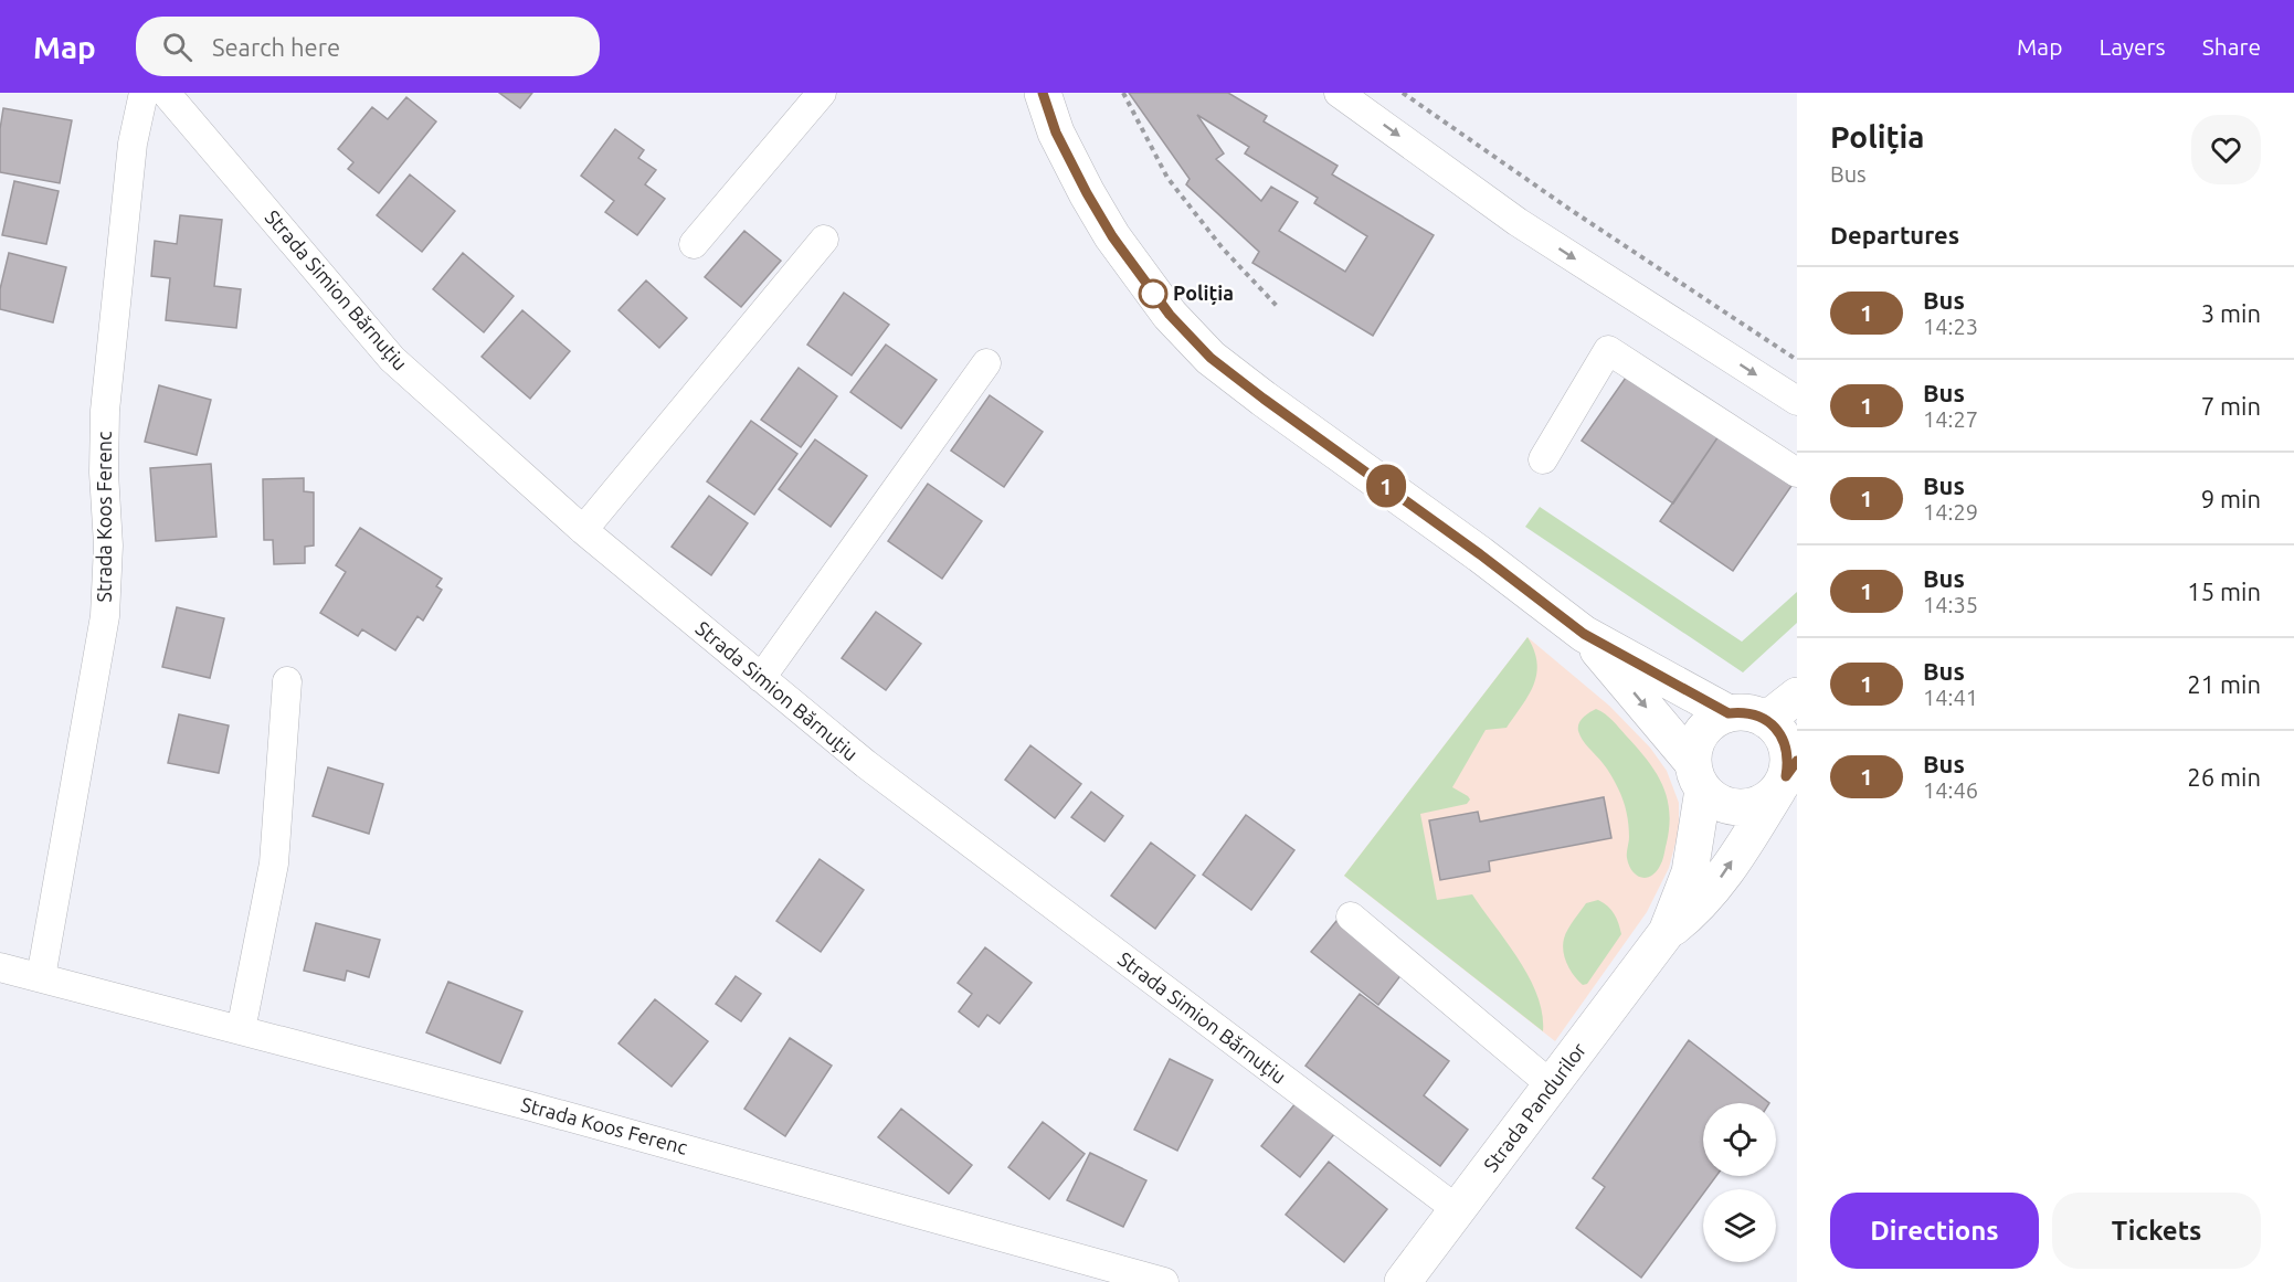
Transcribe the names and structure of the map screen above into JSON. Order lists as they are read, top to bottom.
{
  "streets": {
    "main road": ["Strada Pandurilor"],
    "street": ["Strada Simion Bărnuțiu", "Strada Koos Ferenc"]
  },
  "crossings": [
    ["Strada Simion Bărnuțiu", "Strada Pandurilor"]
  ],
  "places": ["Poliția"],
  "lines": ["bus line 1"],
  "page": {
    "header": "Map",
    "search": "Search here",
    "nav": ["Map", "Layers", "Share"],
    "on_map": "1",
    "heading": [
      ["Poliția", "Bus"],
      "Departures"
    ],
    "list": [
      {
        "mark": "1",
        "name": "Bus",
        "note": "14:23",
        "value": "3 min"
      },
      {
        "mark": "1",
        "name": "Bus",
        "note": "14:27",
        "value": "7 min"
      },
      {
        "mark": "1",
        "name": "Bus",
        "note": "14:29",
        "value": "9 min"
      },
      {
        "mark": "1",
        "name": "Bus",
        "note": "14:35",
        "value": "15 min"
      },
      {
        "mark": "1",
        "name": "Bus",
        "note": "14:41",
        "value": "21 min"
      },
      {
        "mark": "1",
        "name": "Bus",
        "note": "14:46",
        "value": "26 min"
      }
    ],
    "buttons": ["Directions", "Tickets"]
  }
}
